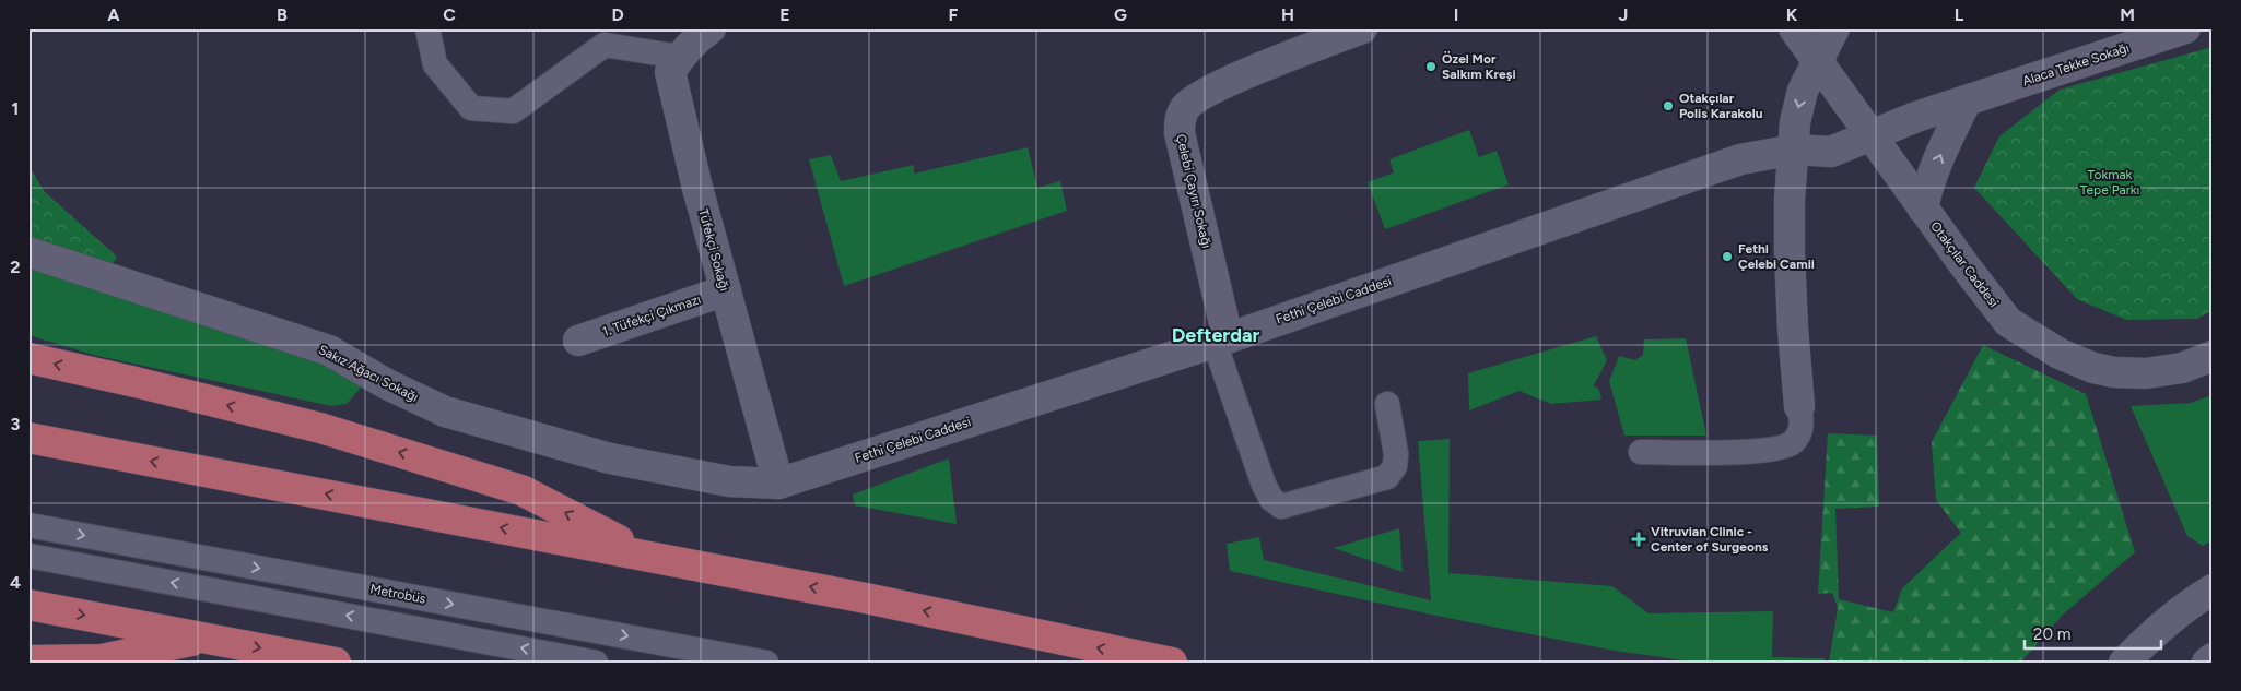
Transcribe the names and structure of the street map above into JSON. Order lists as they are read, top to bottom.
{
  "streets": {
    "street": [
      "Alaca Tekke Sokağı",
      "Çelebi Çayırı Sokağı",
      "Tüfekçi Sokağı",
      "Otakçılar Caddesi",
      "Fethi Çelebi Caddesi",
      "1. Tüfekçi Çıkmazı",
      "Sakız Ağacı Sokağı"
    ],
    "lane": ["Metrobüs"]
  },
  "crossings": [
    ["Alaca Tekke Sokağı", "Otakçılar Caddesi"],
    ["Alaca Tekke Sokağı", "Fethi Çelebi Caddesi"],
    ["Çelebi Çayırı Sokağı", "Fethi Çelebi Caddesi"],
    ["Tüfekçi Sokağı", "Fethi Çelebi Caddesi"],
    ["Tüfekçi Sokağı", "1. Tüfekçi Çıkmazı"],
    ["Tüfekçi Sokağı", "Sakız Ağacı Sokağı"],
    ["Otakçılar Caddesi", "Fethi Çelebi Caddesi"],
    ["Fethi Çelebi Caddesi", "Sakız Ağacı Sokağı"]
  ],
  "districts": ["Defterdar"],
  "parks": ["Tokmak Tepe Parkı"],
  "places": {
    "other": ["Özel Mor Salkım Kreşi", "Otakçılar Polis Karakolu", "Fethi Çelebi Camii"],
    "health": ["Vitruvian Clinic - Center of Surgeons"]
  },
  "scale_bar": "20 m",
  "grid": {
    "columns": [
      "A",
      "B",
      "C",
      "D",
      "E",
      "F",
      "G",
      "H",
      "I",
      "J",
      "K",
      "L",
      "M"
    ],
    "rows": [
      "1",
      "2",
      "3",
      "4"
    ]
  }
}
